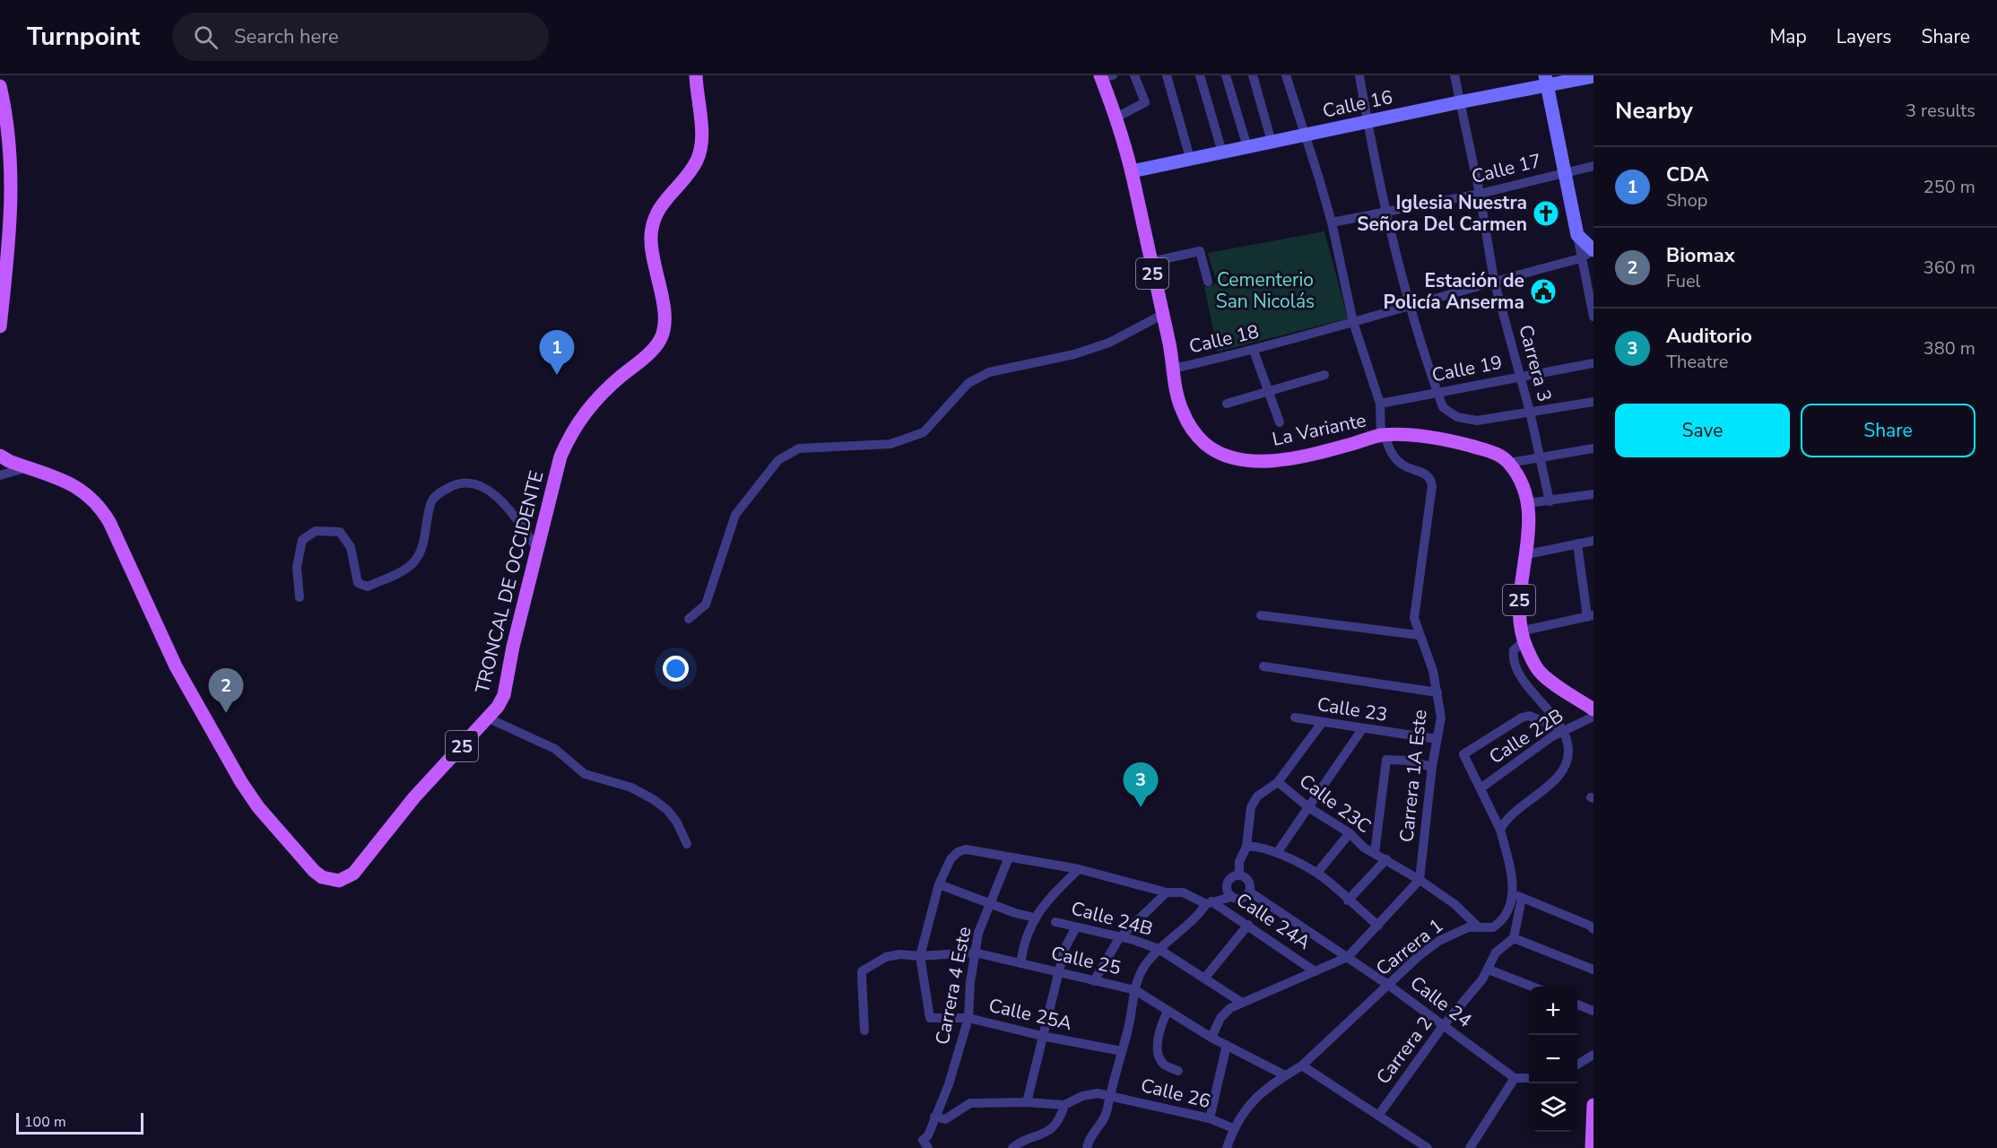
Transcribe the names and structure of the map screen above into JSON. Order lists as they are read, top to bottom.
{
  "streets": {
    "main road": ["25", "La Variante", "TRONCAL DE OCCIDENTE"],
    "street": [
      "Calle 16",
      "Calle 17",
      "Calle 18",
      "Carrera 3",
      "Calle 19",
      "Calle 23",
      "Calle 22B",
      "Carrera 1A Este",
      "Calle 23C",
      "Calle 24B",
      "Calle 24A",
      "Carrera 1",
      "Calle 25",
      "Carrera 4 Este",
      "Calle 24",
      "Calle 25A",
      "Carrera 2",
      "Calle 26"
    ]
  },
  "crossings": [
    ["Calle 16", "Carrera 3"],
    ["Calle 16", "La Variante"],
    ["Calle 17", "Carrera 3"],
    ["25", "La Variante"],
    ["Calle 18", "Carrera 3"],
    ["Calle 18", "La Variante"],
    ["Carrera 3", "Calle 19"],
    ["La Variante", "Carrera 1A Este"],
    ["Calle 23", "Carrera 1A Este"],
    ["Carrera 1A Este", "Calle 23C"],
    ["Calle 23C", "Carrera 1"],
    ["Calle 24A", "Carrera 4 Este"],
    ["Carrera 1", "Calle 25"],
    ["Carrera 1", "Calle 24"],
    ["Carrera 1", "Calle 26"],
    ["Calle 25", "Carrera 4 Este"],
    ["Calle 25", "Calle 25A"],
    ["Carrera 4 Este", "Calle 25A"],
    ["Calle 24", "Carrera 2"]
  ],
  "parks": ["Cementerio San Nicolás"],
  "places": {
    "church": ["Iglesia Nuestra Señora Del Carmen"],
    "public building": ["Estación de Policía Anserma"]
  },
  "scale_bar": "100 m",
  "page": {
    "header": "Turnpoint",
    "search": "Search here",
    "nav": ["Map", "Layers", "Share"],
    "heading": ["Nearby", "3 results"],
    "list": [
      {
        "mark": "1",
        "name": "CDA",
        "note": "Shop",
        "value": "250 m"
      },
      {
        "mark": "2",
        "name": "Biomax",
        "note": "Fuel",
        "value": "360 m"
      },
      {
        "mark": "3",
        "name": "Auditorio",
        "note": "Theatre",
        "value": "380 m"
      }
    ],
    "pins": ["1", "2", "3"],
    "buttons": ["Save", "Share"],
    "map_buttons": ["+", "−"],
    "scale": "100 m"
  }
}
